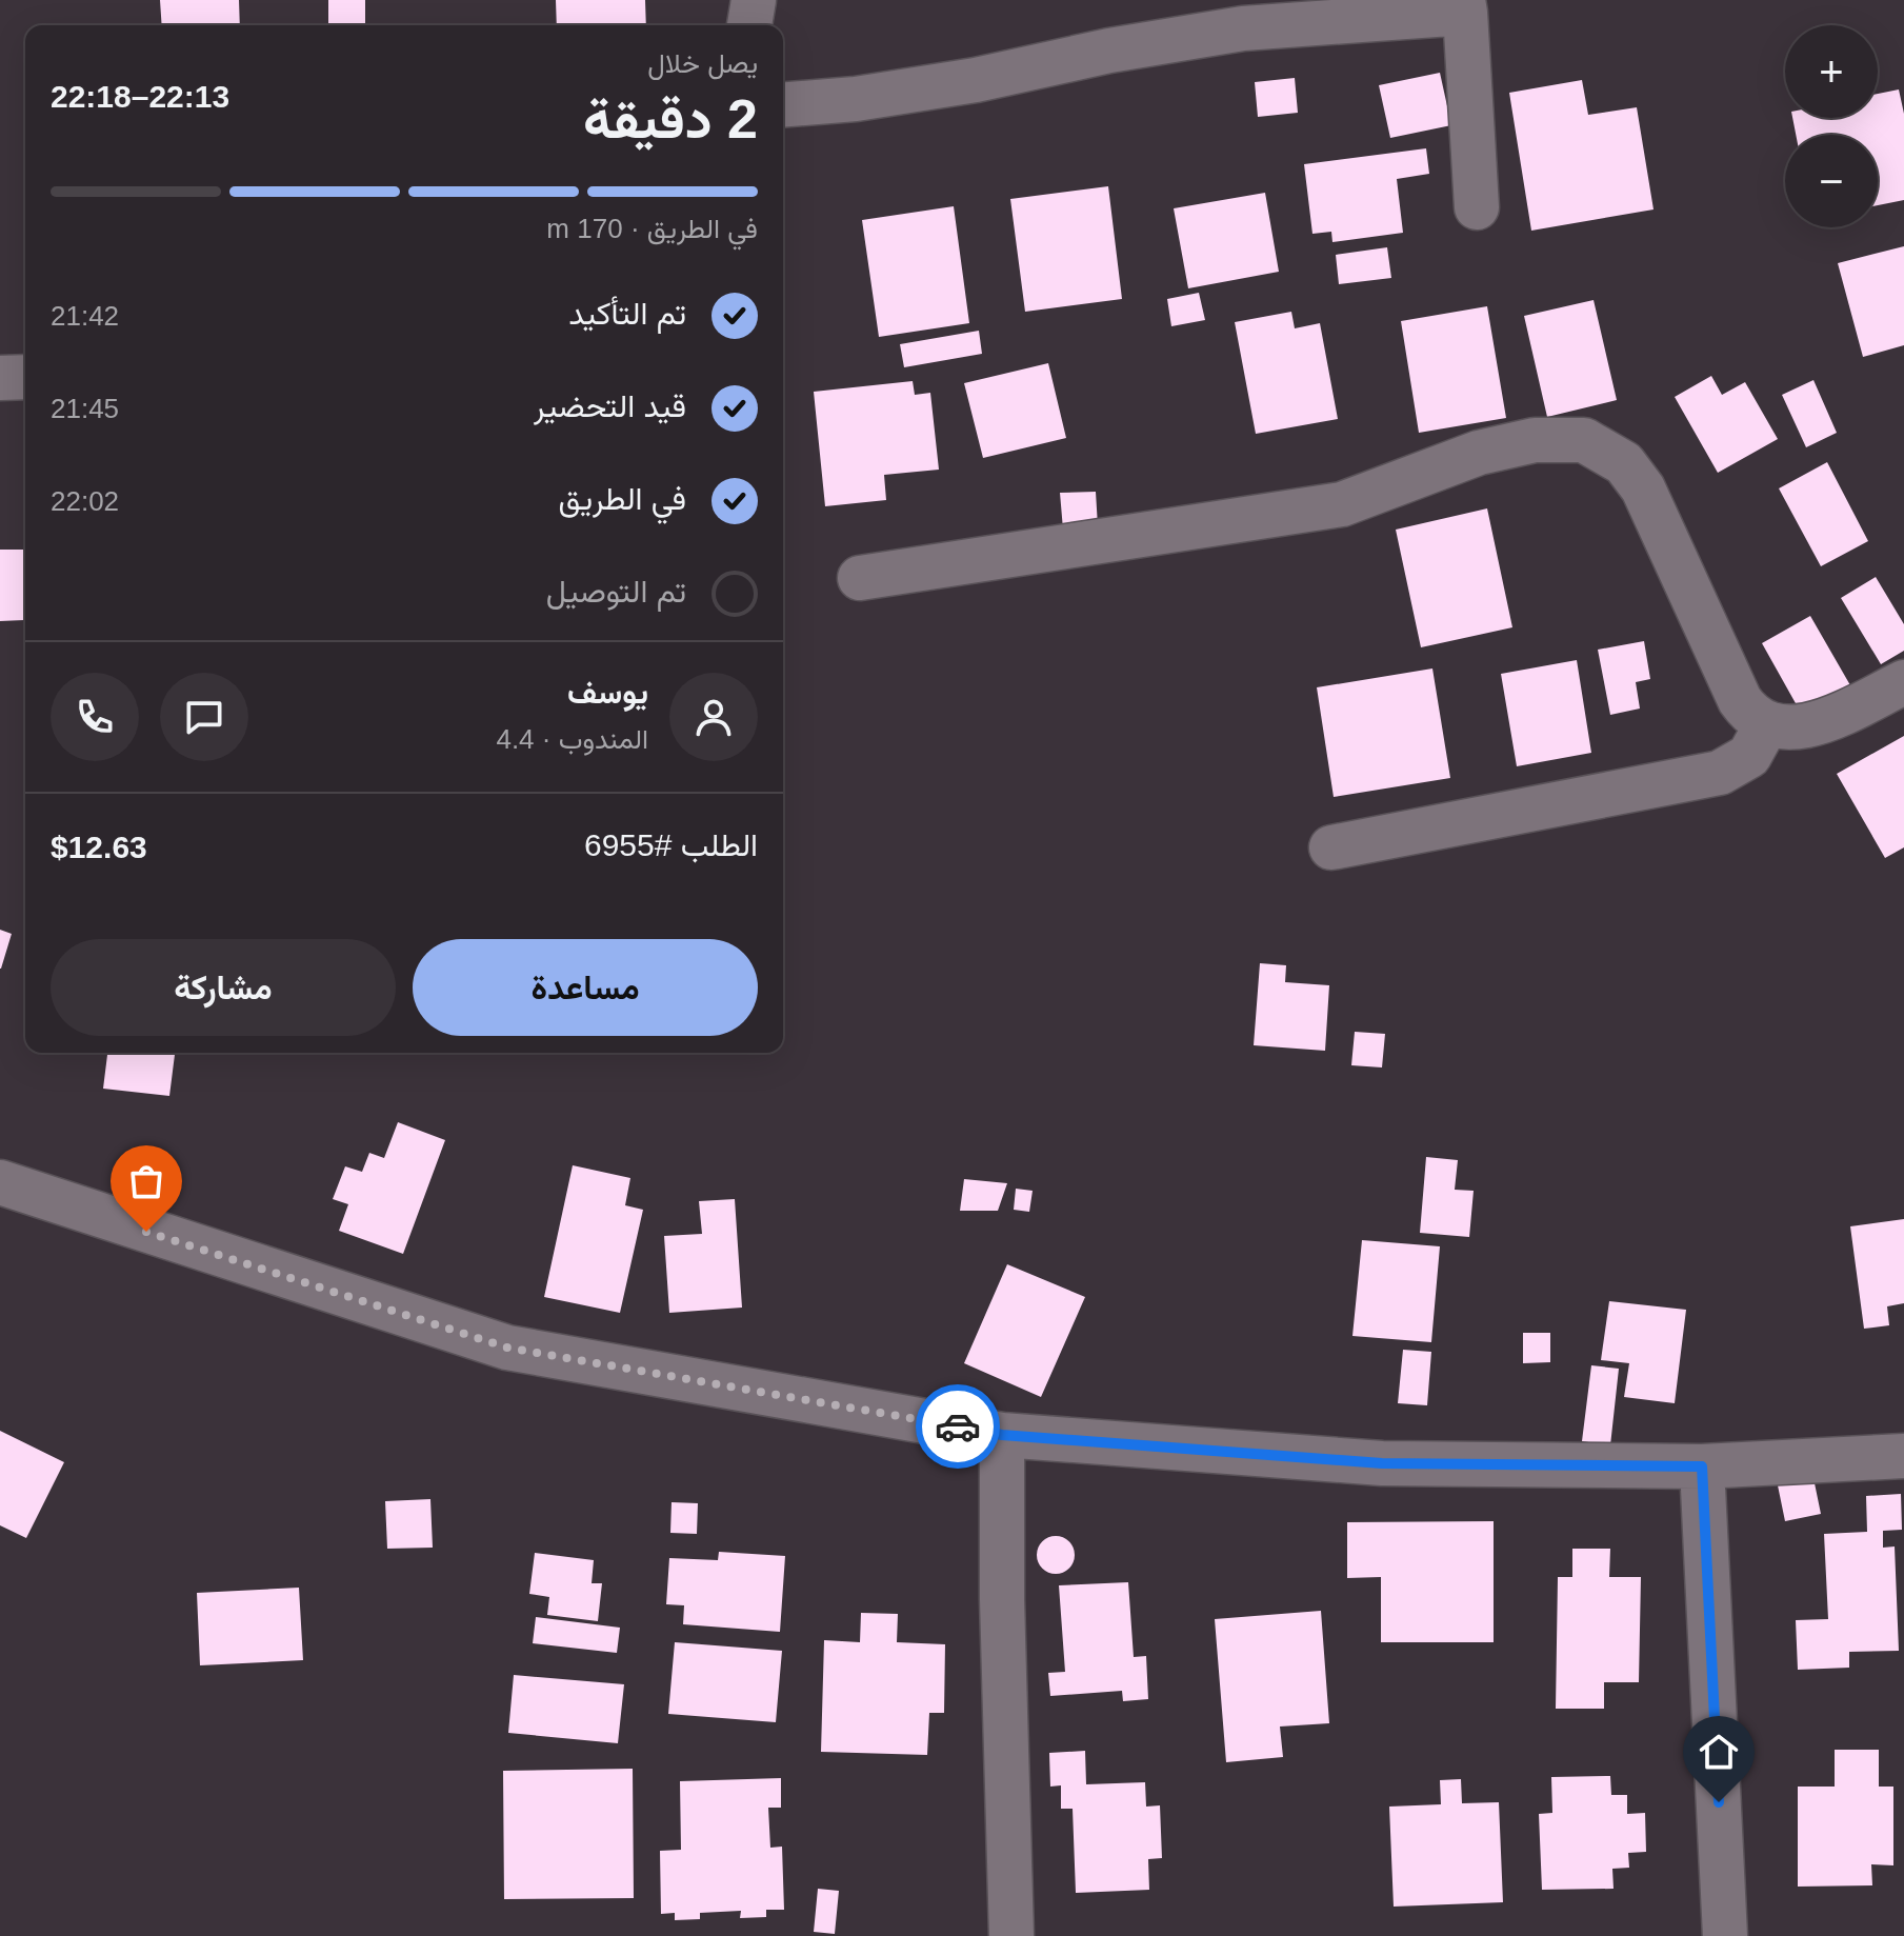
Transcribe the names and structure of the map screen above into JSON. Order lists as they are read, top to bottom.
{
  "page": {
    "map_buttons": ["+", "−"],
    "heading": ["2 دقيقة", "يصل خلال", "22:13–22:18"],
    "panel": [
      "يوسف",
      "المندوب · 4.4",
      "الطلب #6955",
      "$12.63"
    ],
    "bar": "في الطريق · 170 m",
    "list": [
      ["تم التأكيد", "21:42"],
      ["قيد التحضير", "21:45"],
      ["في الطريق", "22:02"],
      "تم التوصيل"
    ],
    "buttons": ["مساعدة", "مشاركة"]
  }
}
